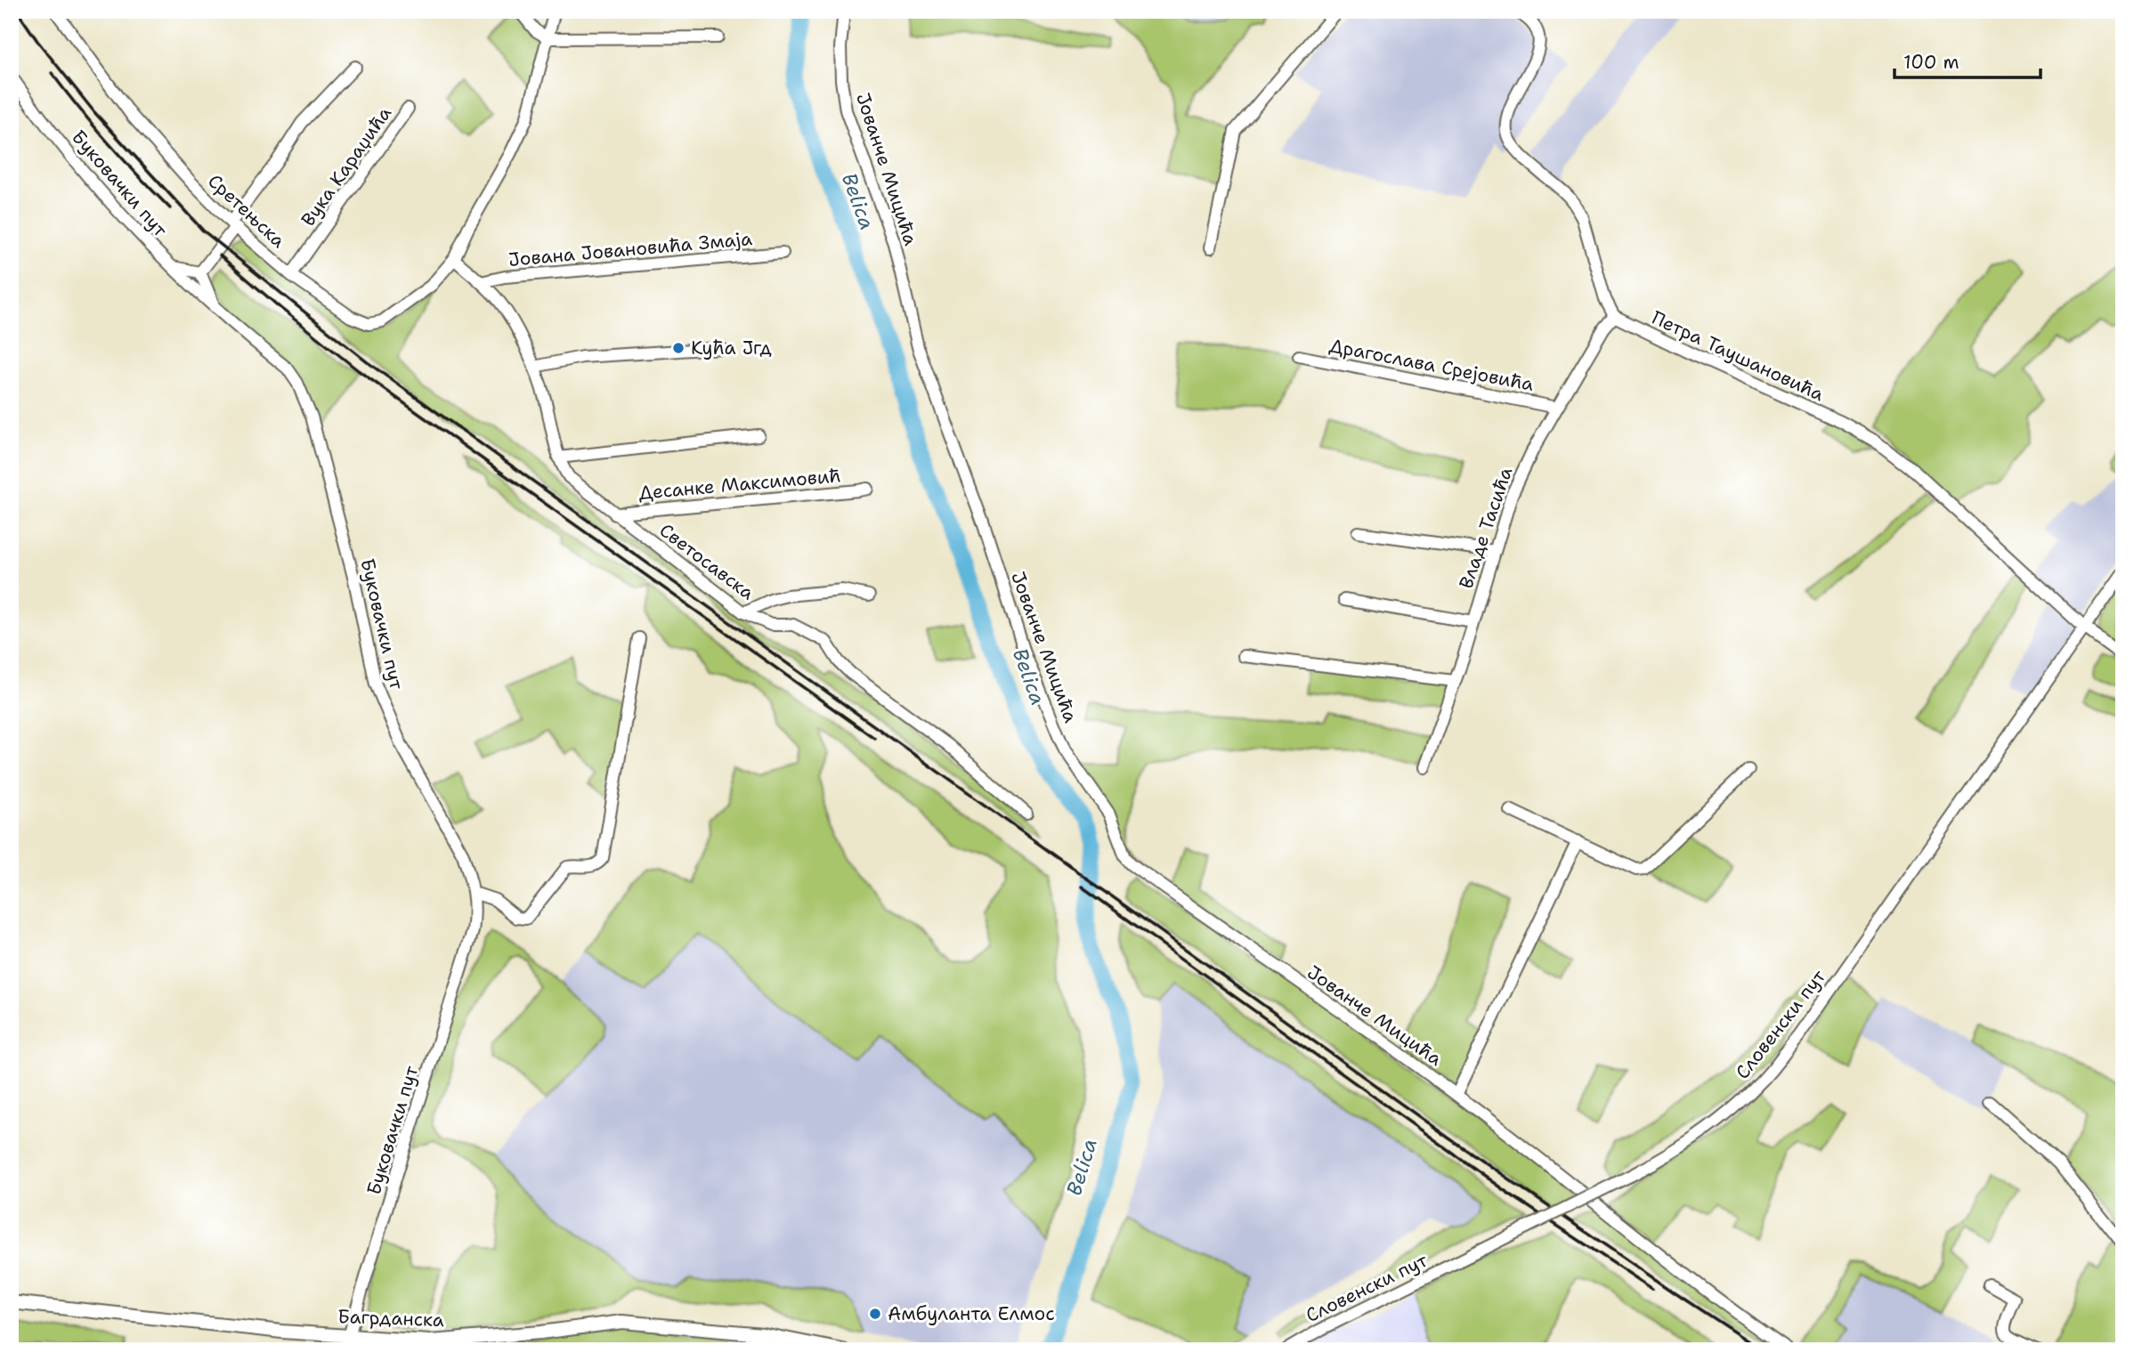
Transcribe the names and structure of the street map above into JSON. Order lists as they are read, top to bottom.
{
  "streets": {
    "main road": ["Багрданска"],
    "street": [
      "Вука Караџића",
      "Јованче Мицића",
      "Буковачки пут",
      "Сретењска",
      "Јована Јовановића Змаја",
      "Петра Таушановића",
      "Драгослава Срејовића",
      "Десанке Максимовић",
      "Владе Тасића",
      "Светосавска",
      "Словенски пут"
    ]
  },
  "crossings": [
    ["Вука Караџића", "Сретењска"],
    ["Буковачки пут", "Багрданска"],
    ["Сретењска", "Светосавска"],
    ["Јована Јовановића Змаја", "Светосавска"],
    ["Петра Таушановића", "Владе Тасића"],
    ["Петра Таушановића", "Словенски пут"],
    ["Драгослава Срејовића", "Владе Тасића"],
    ["Десанке Максимовић", "Светосавска"]
  ],
  "water": ["Belica"],
  "places": ["Кућа Јгд", "Амбуланта Елмос"],
  "scale_bar": "100 m"
}
